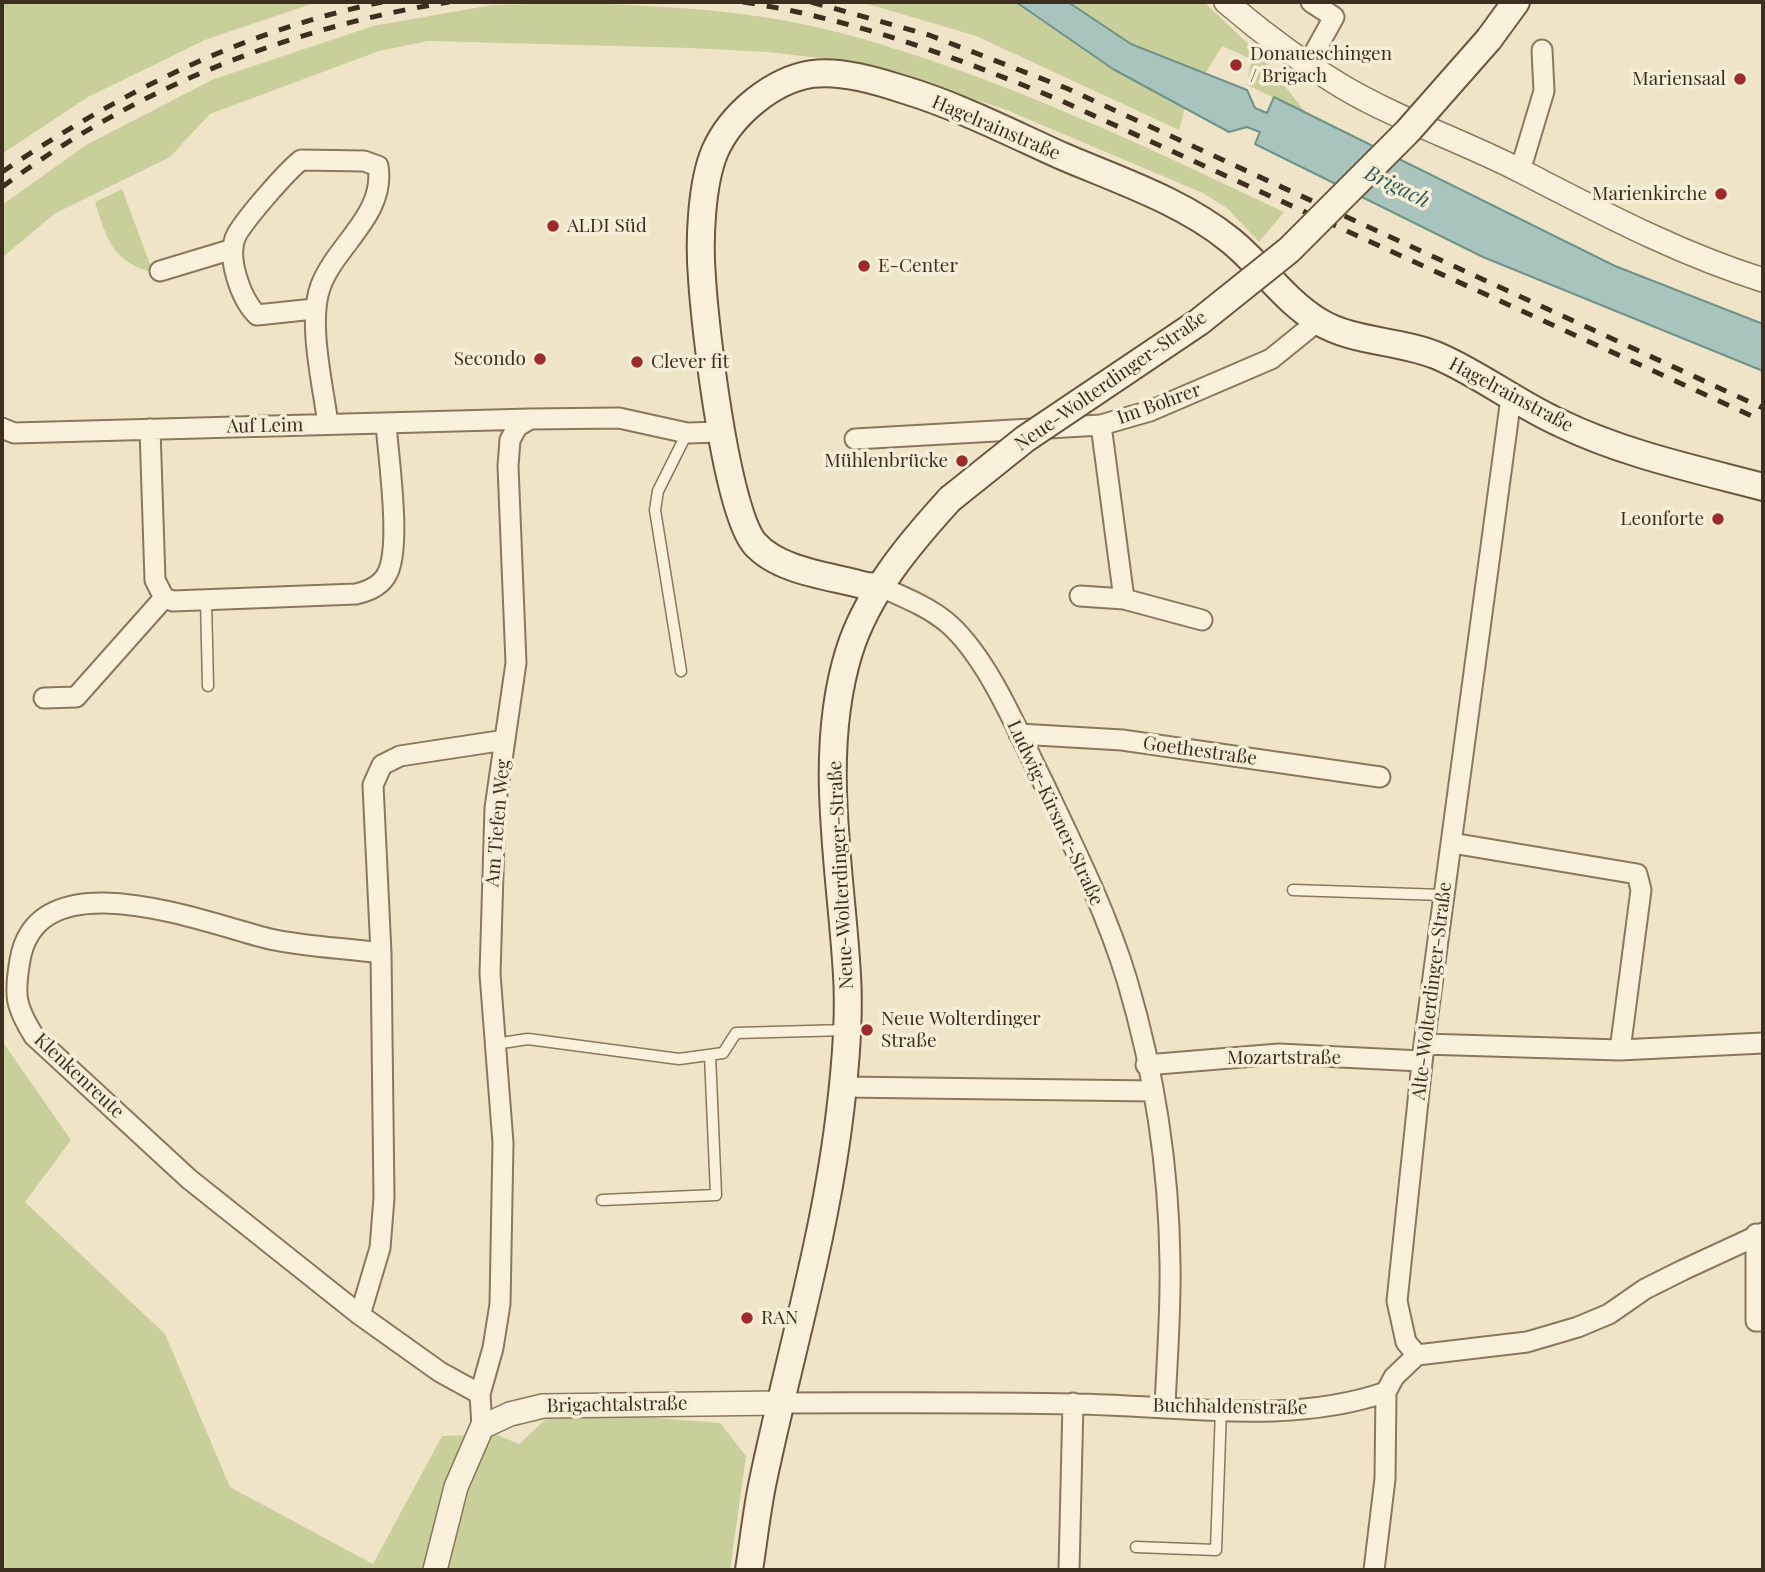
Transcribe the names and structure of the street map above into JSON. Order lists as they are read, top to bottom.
{
  "streets": {
    "main road": ["Hagelrainstraße", "Neue-Wolterdinger-Straße"],
    "street": [
      "Im Bohrer",
      "Auf Leim",
      "Goethestraße",
      "Ludwig-Kirsner-Straße",
      "Am Tiefen Weg",
      "Alte-Wolterdinger-Straße",
      "Mozartstraße",
      "Klenkenreute",
      "Brigachtalstraße",
      "Buchhaldenstraße"
    ]
  },
  "crossings": [
    ["Hagelrainstraße", "Neue-Wolterdinger-Straße"],
    ["Hagelrainstraße", "Im Bohrer"],
    ["Hagelrainstraße", "Ludwig-Kirsner-Straße"],
    ["Hagelrainstraße", "Alte-Wolterdinger-Straße"],
    ["Neue-Wolterdinger-Straße", "Ludwig-Kirsner-Straße"],
    ["Neue-Wolterdinger-Straße", "Brigachtalstraße"],
    ["Neue-Wolterdinger-Straße", "Buchhaldenstraße"],
    ["Auf Leim", "Am Tiefen Weg"],
    ["Goethestraße", "Ludwig-Kirsner-Straße"],
    ["Ludwig-Kirsner-Straße", "Mozartstraße"],
    ["Ludwig-Kirsner-Straße", "Buchhaldenstraße"],
    ["Am Tiefen Weg", "Klenkenreute"],
    ["Am Tiefen Weg", "Brigachtalstraße"],
    ["Alte-Wolterdinger-Straße", "Mozartstraße"],
    ["Brigachtalstraße", "Buchhaldenstraße"]
  ],
  "water": ["Brigach"],
  "places": [
    "Donaueschingen / Brigach",
    "Mariensaal",
    "Marienkirche",
    "ALDI Süd",
    "E-Center",
    "Secondo",
    "Clever fit",
    "Mühlenbrücke",
    "Leonforte",
    "Neue Wolterdinger Straße",
    "RAN"
  ]
}
